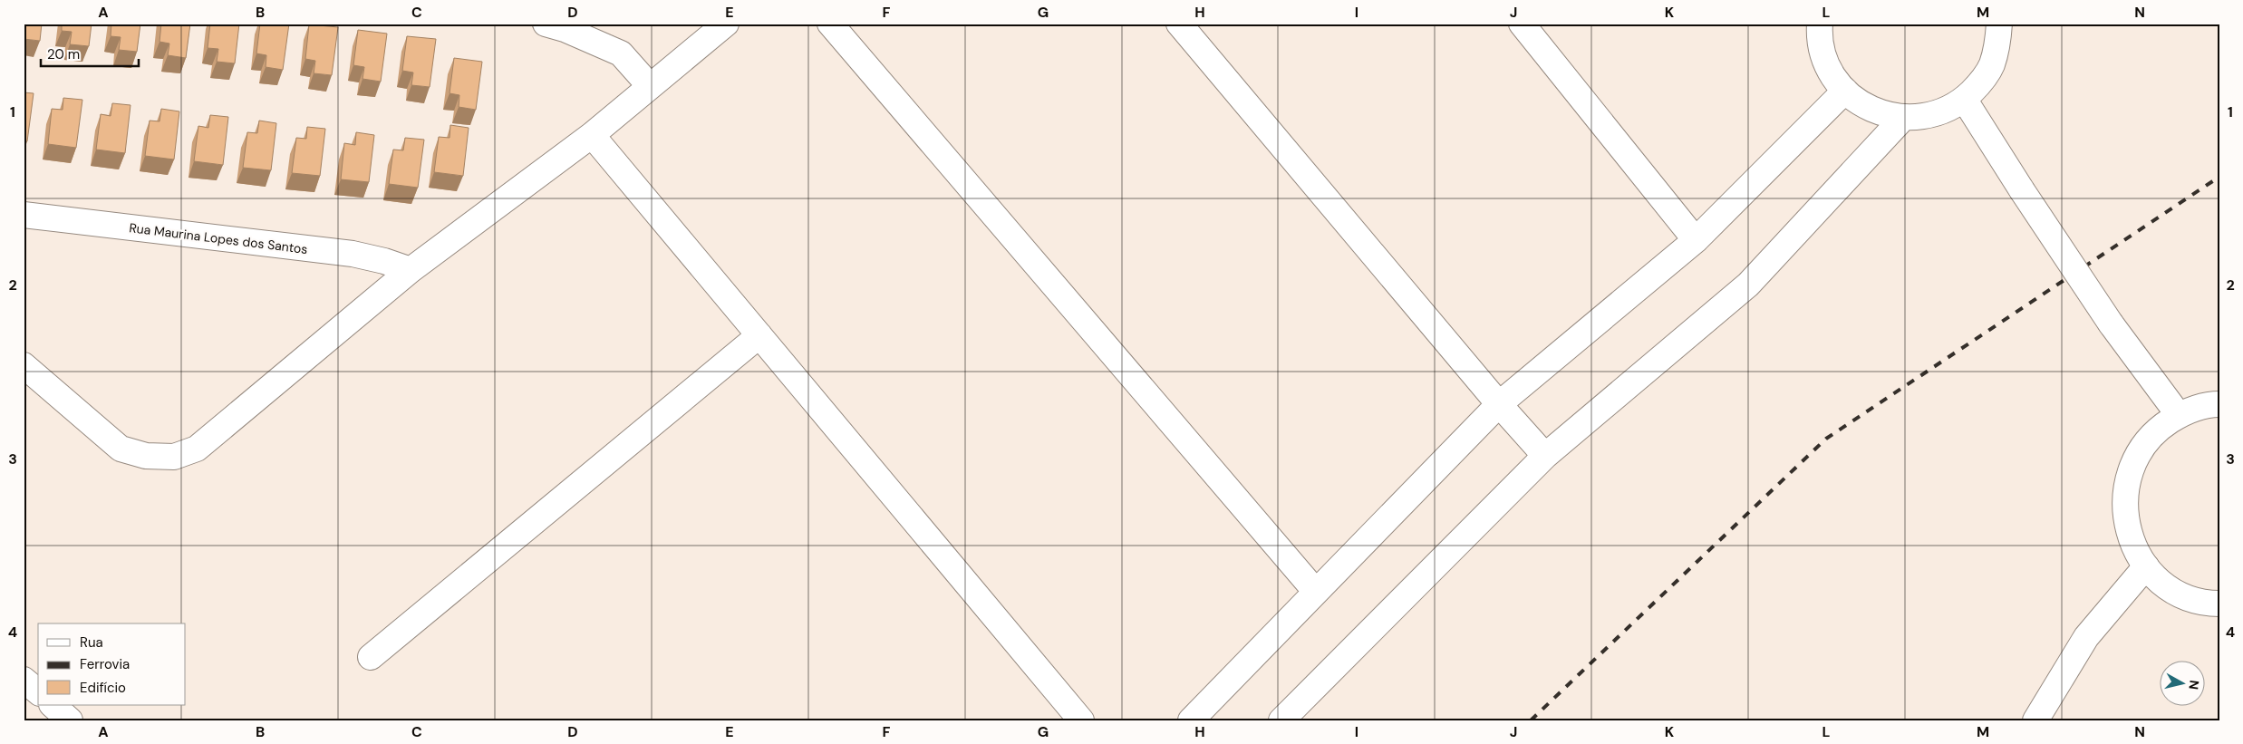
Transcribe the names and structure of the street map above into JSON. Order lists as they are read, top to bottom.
{
  "streets": {
    "street": ["Rua Maurina Lopes dos Santos"]
  },
  "legend": ["Rua", "Ferrovia", "Edifício"],
  "scale_bar": "20 m",
  "north": "right",
  "grid": {
    "columns": [
      "A",
      "B",
      "C",
      "D",
      "E",
      "F",
      "G",
      "H",
      "I",
      "J",
      "K",
      "L",
      "M",
      "N"
    ],
    "rows": [
      "1",
      "2",
      "3",
      "4"
    ]
  }
}
